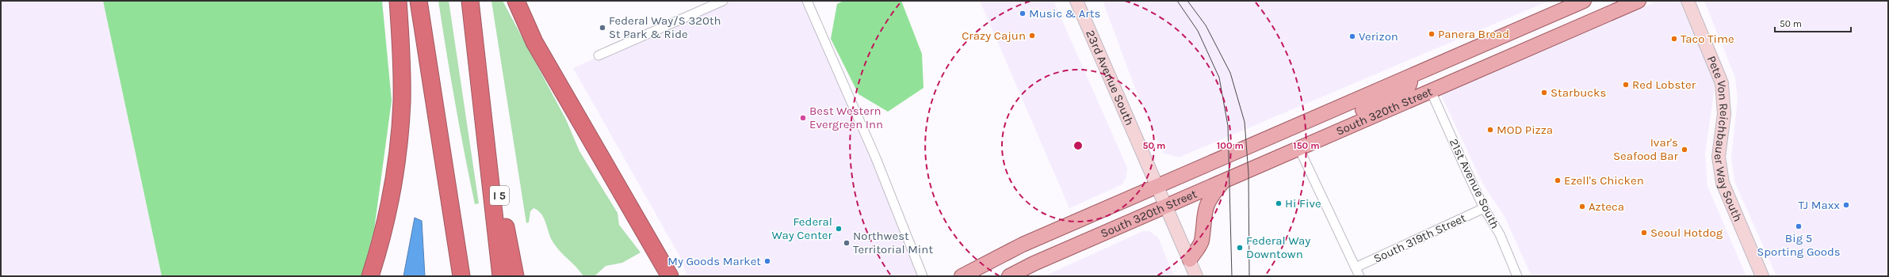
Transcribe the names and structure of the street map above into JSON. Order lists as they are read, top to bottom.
{
  "streets": {
    "highway": ["I 5"],
    "main road": ["South 320th Street"],
    "street": [
      "23rd Avenue South",
      "Pete Von Reichbauer Way South",
      "21st Avenue South",
      "South 319th Street"
    ]
  },
  "crossings": [
    ["23rd Avenue South", "South 320th Street"],
    ["South 320th Street", "21st Avenue South"],
    ["21st Avenue South", "South 319th Street"]
  ],
  "places": [
    "Music & Arts",
    "Federal Way/S 320th St Park & Ride",
    "Panera Bread",
    "Crazy Cajun",
    "Verizon",
    "Taco Time",
    "Red Lobster",
    "Starbucks",
    "Best Western Evergreen Inn",
    "MOD Pizza",
    "Ivar's Seafood Bar",
    "Ezell's Chicken",
    "Hi Five",
    "TJ Maxx",
    "Azteca",
    "Big 5 Sporting Goods",
    "Federal Way Center",
    "Seoul Hotdog",
    "Northwest Territorial Mint",
    "Federal Way Downtown",
    "My Goods Market"
  ],
  "scale_bar": "50 m",
  "rings": ["50 m", "100 m", "150 m"]
}
